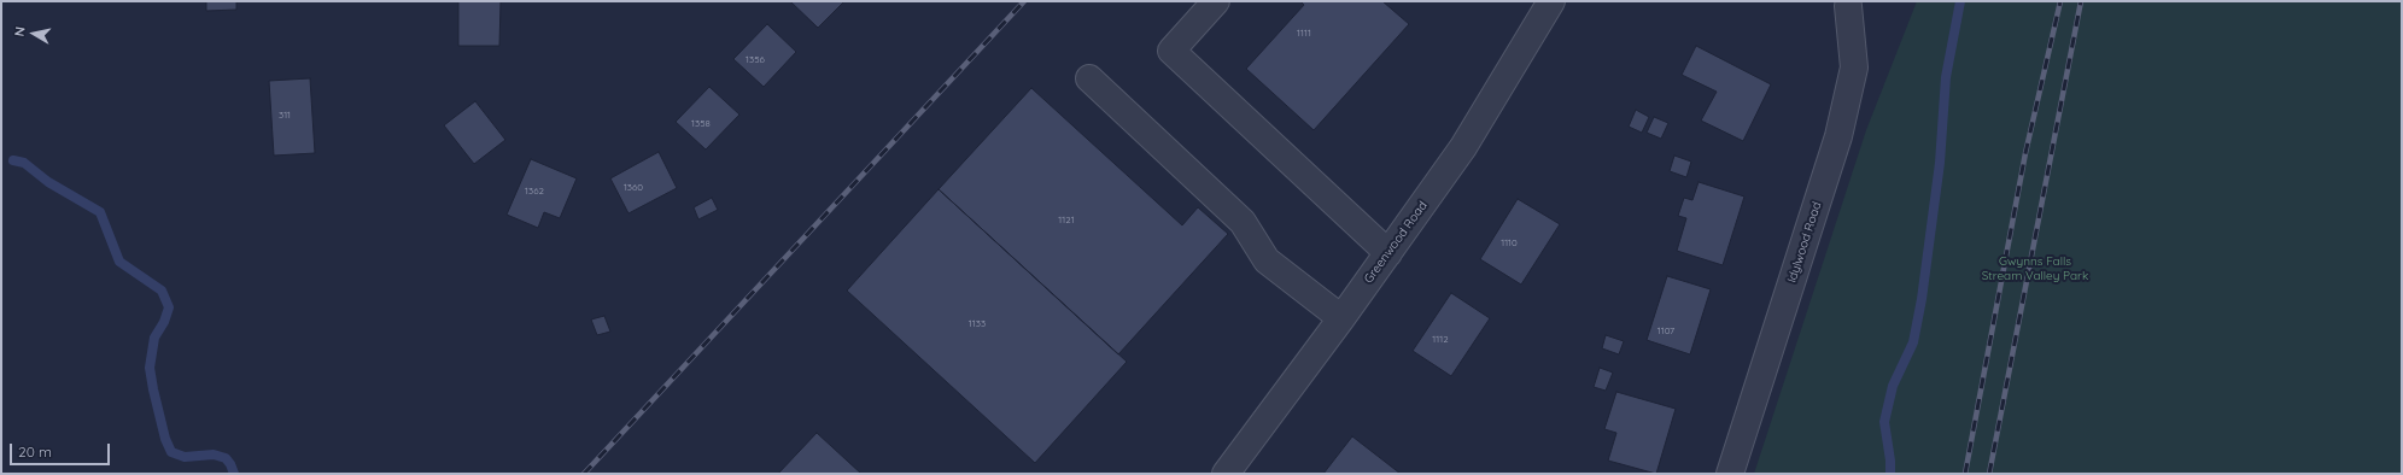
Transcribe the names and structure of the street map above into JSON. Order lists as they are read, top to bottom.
{
  "streets": {
    "street": ["Greenwood Road", "Idylwood Road"]
  },
  "parks": ["Gwynns Falls Stream Valley Park"],
  "house_numbers": [
    "1111",
    "1356",
    "311",
    "1358",
    "1360",
    "1362",
    "1121",
    "1110",
    "1133",
    "1107",
    "1112"
  ],
  "scale_bar": "20 m",
  "north": "left"
}
